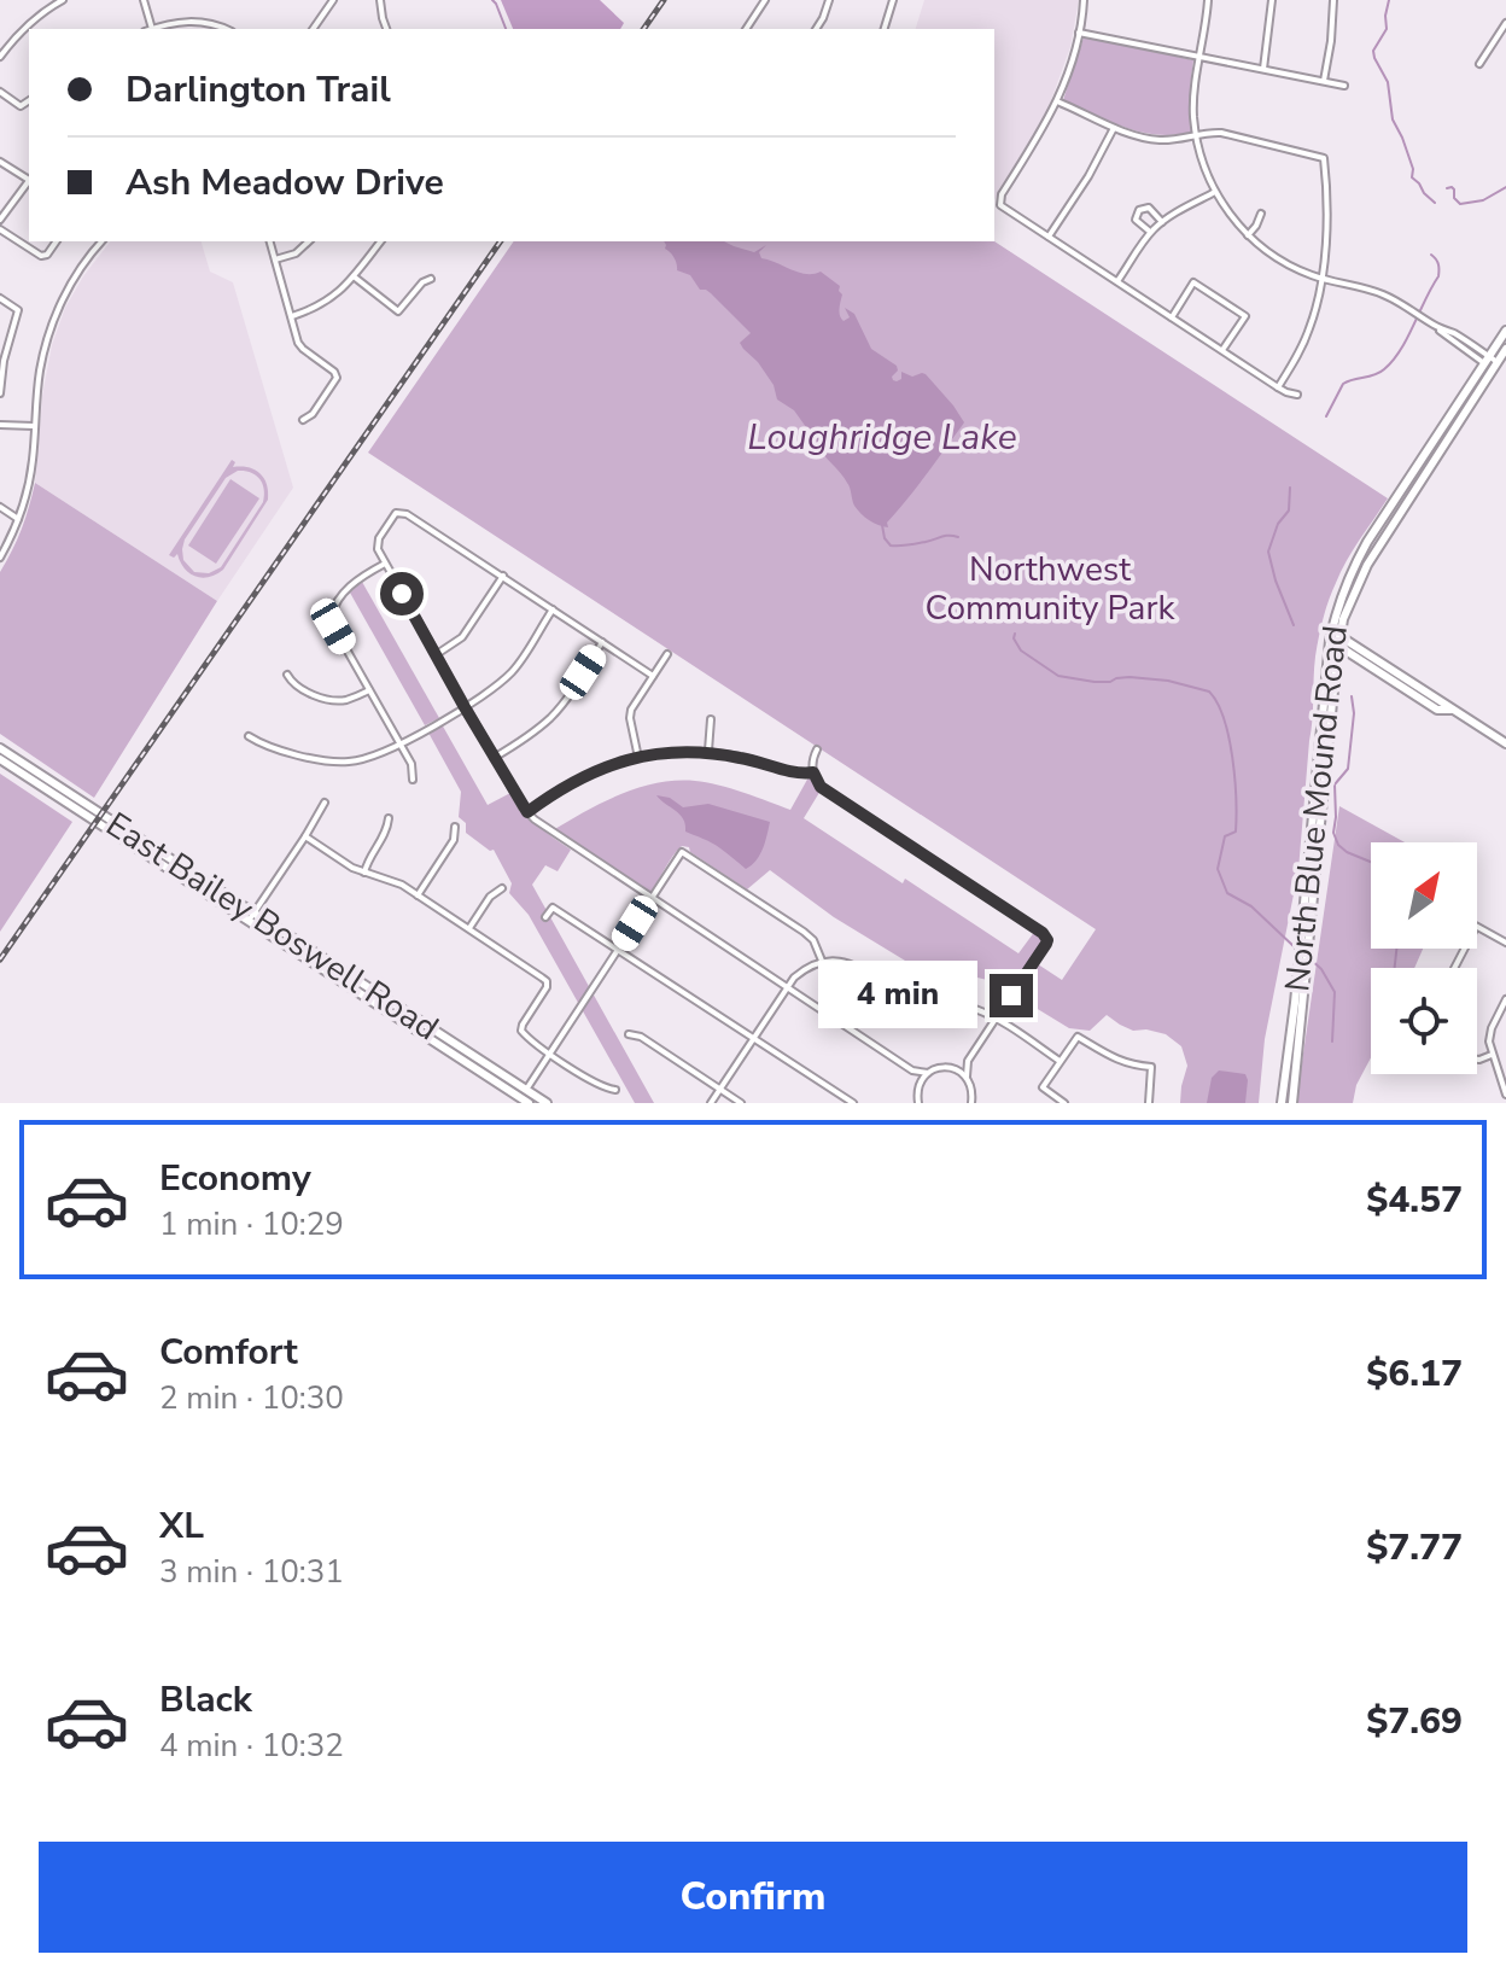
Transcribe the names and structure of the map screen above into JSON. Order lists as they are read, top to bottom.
{
  "streets": {
    "main road": ["North Blue Mound Road", "East Bailey Boswell Road"]
  },
  "water": ["Loughridge Lake"],
  "parks": ["Northwest Community Park"],
  "north": "top right",
  "page": {
    "banner": ["Darlington Trail", "Ash Meadow Drive"],
    "bubble": "4 min",
    "list": [
      {
        "name": "Economy",
        "note": "1 min · 10:29",
        "value": "$4.57"
      },
      {
        "name": "Comfort",
        "note": "2 min · 10:30",
        "value": "$6.17"
      },
      {
        "name": "XL",
        "note": "3 min · 10:31",
        "value": "$7.77"
      },
      {
        "name": "Black",
        "note": "4 min · 10:32",
        "value": "$7.69"
      }
    ],
    "buttons": "Confirm"
  }
}
